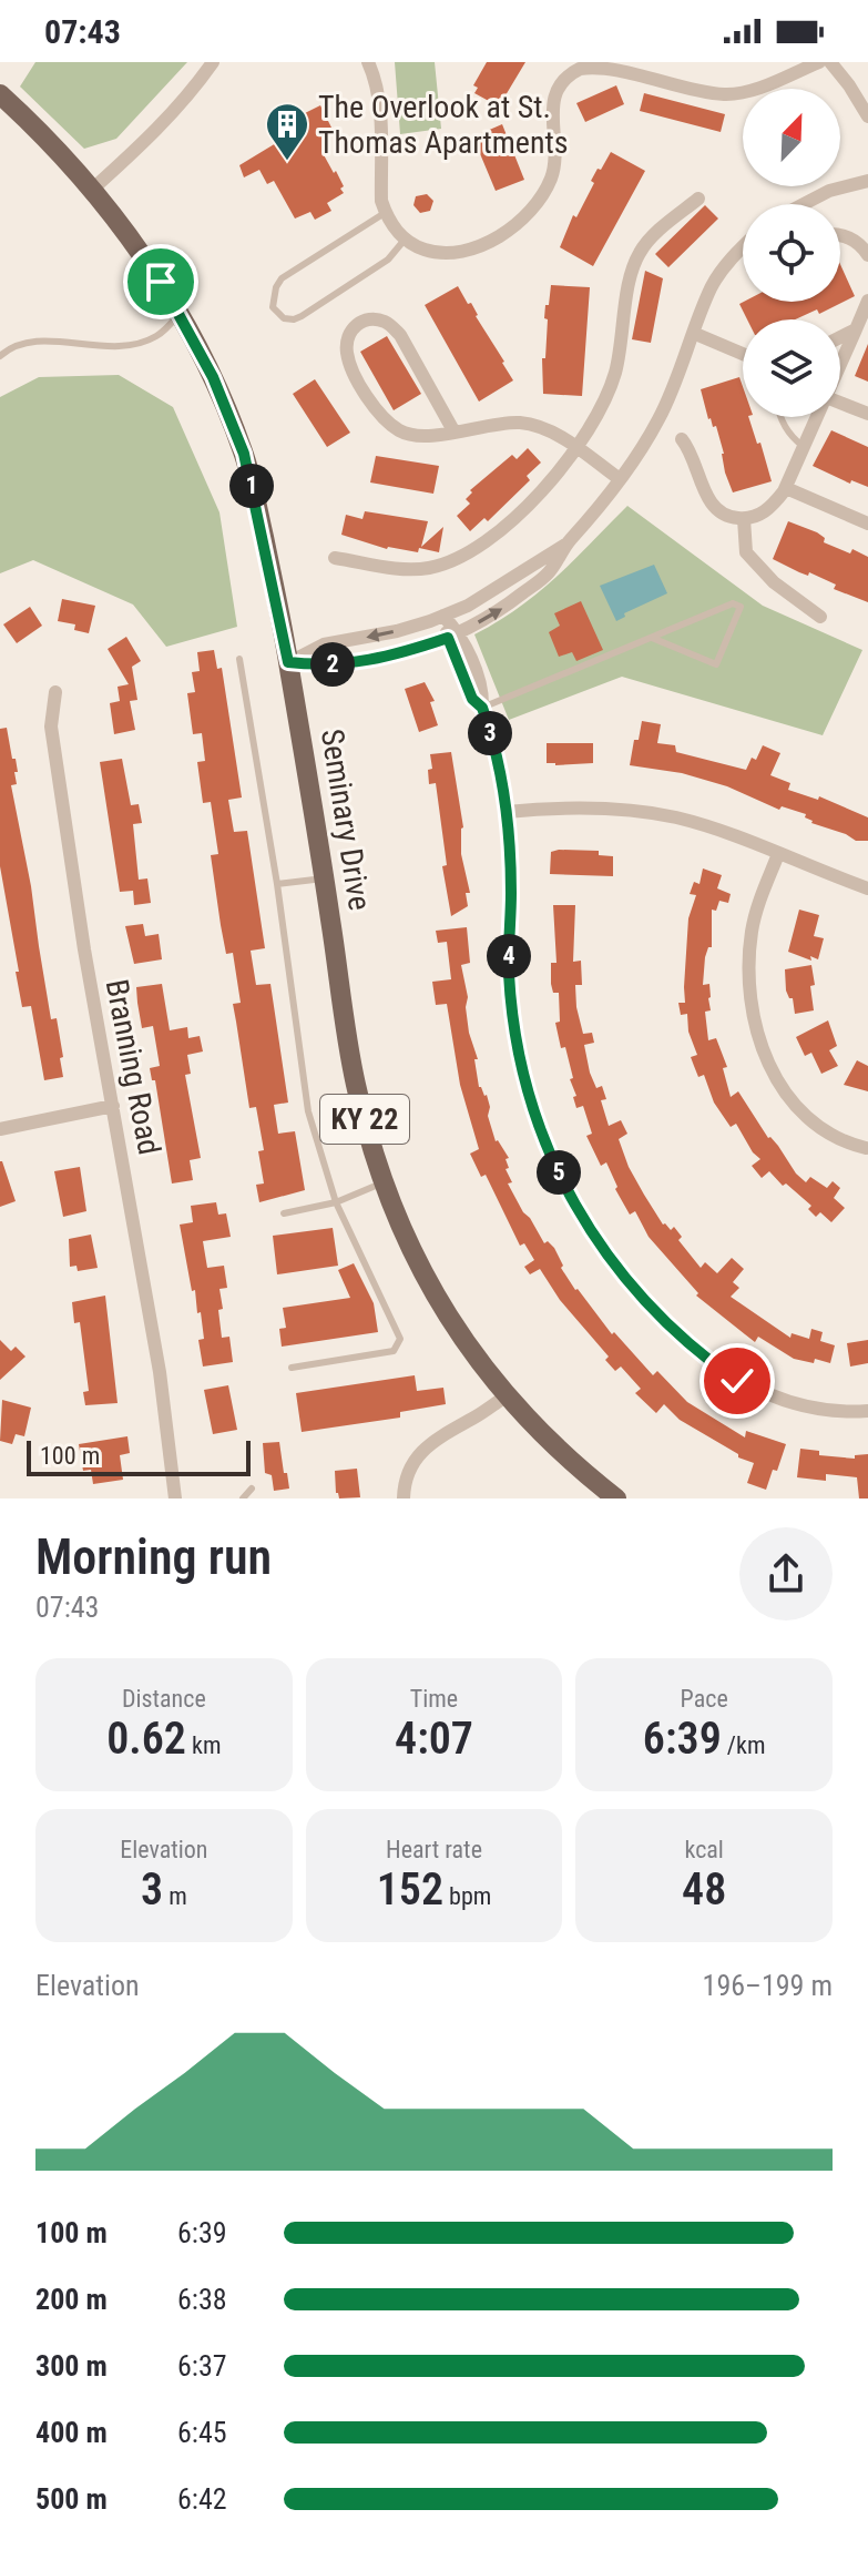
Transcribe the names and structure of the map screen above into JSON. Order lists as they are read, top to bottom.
{
  "streets": {
    "main road": ["Seminary Drive", "KY 22"],
    "street": ["Branning Road"]
  },
  "places": {
    "building": ["The Overlook at St. Thomas Apartments"]
  },
  "scale_bar": "100 m",
  "north": "top right",
  "page": {
    "status": "07:43",
    "pins": [
      "1",
      "2",
      "3",
      "4",
      "5"
    ],
    "scale": "100 m",
    "heading": ["Morning run", "07:43"],
    "stats": [
      ["Distance", "0.62 km"],
      ["Time", "4:07"],
      ["Pace", "6:39 /km"],
      ["Elevation", "3 m"],
      ["Heart rate", "152 bpm"],
      ["kcal", "48"]
    ],
    "chart": ["Elevation", "196–199 m"],
    "list": [
      {
        "name": "100 m",
        "note": "6:39"
      },
      {
        "name": "200 m",
        "note": "6:38"
      },
      {
        "name": "300 m",
        "note": "6:37"
      },
      {
        "name": "400 m",
        "note": "6:45"
      },
      {
        "name": "500 m",
        "note": "6:42"
      }
    ]
  }
}
